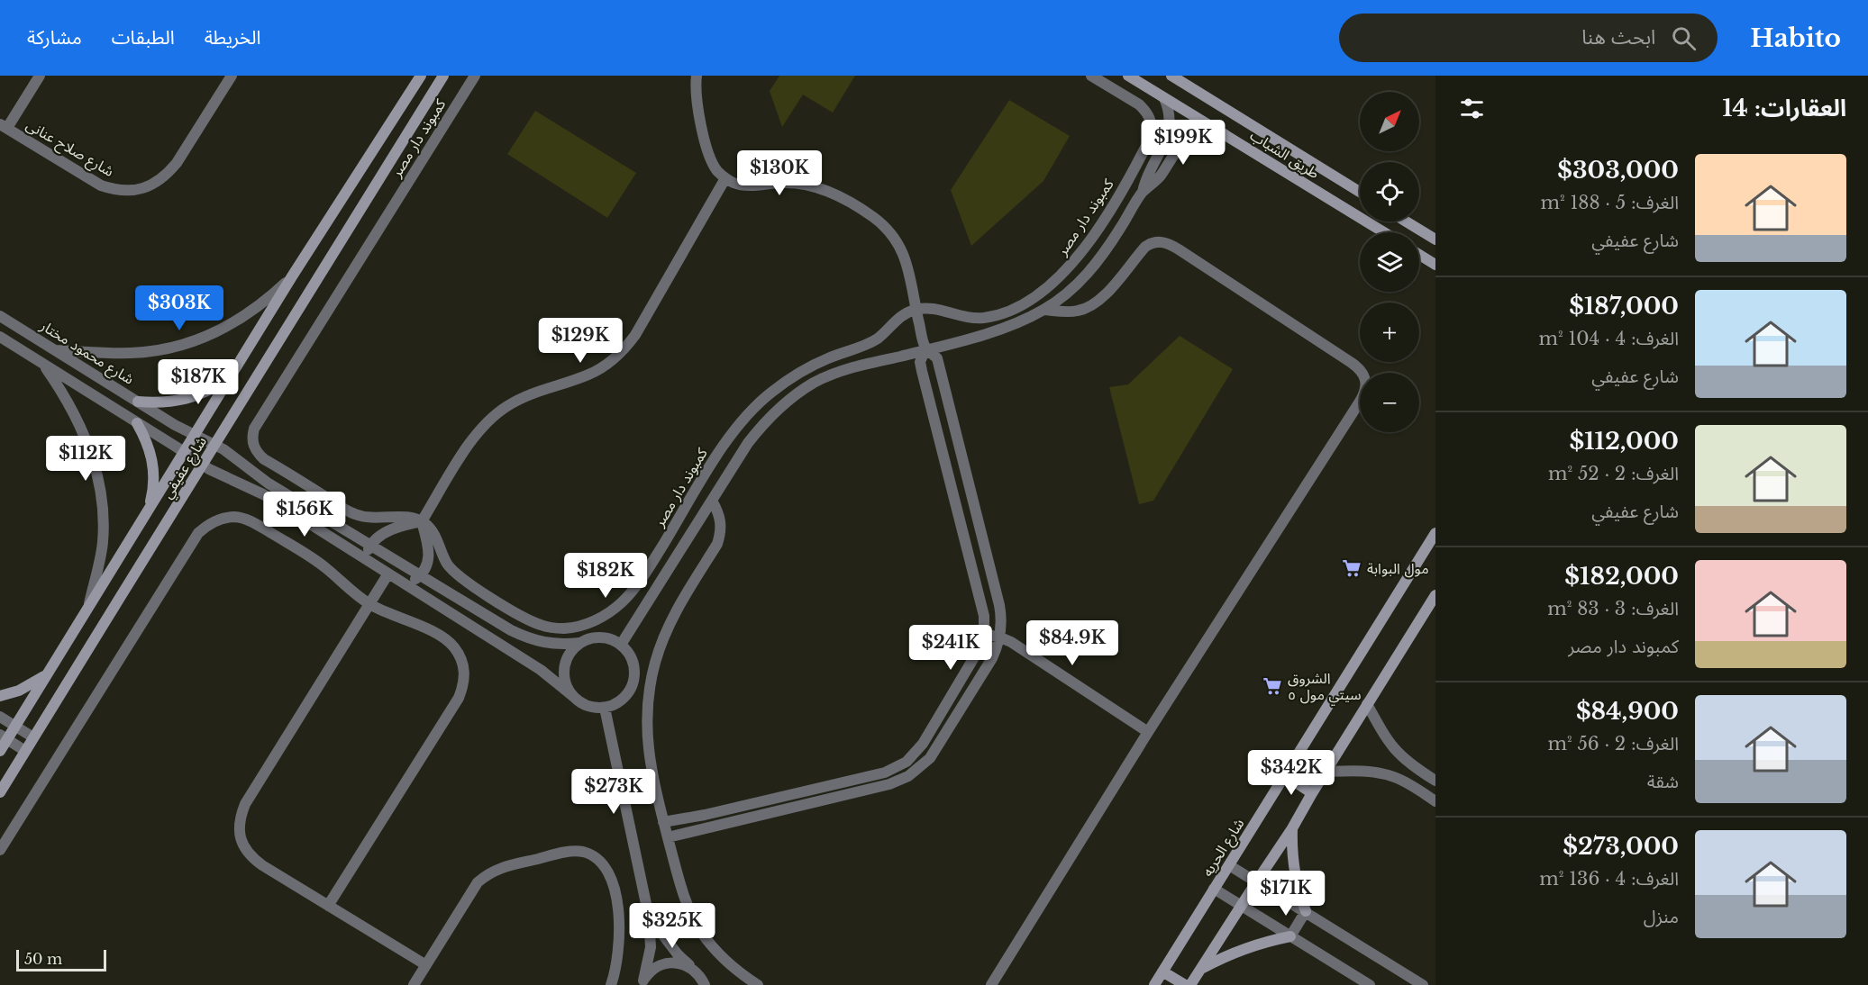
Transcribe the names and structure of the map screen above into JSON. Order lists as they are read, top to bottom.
{
  "streets": {
    "street": [
      "كمبوند دار مصر",
      "شارع صلاح عنانى",
      "طريق الشباب",
      "شارع محمود مختار",
      "شارع عفيفي",
      "شارع الحريه"
    ]
  },
  "crossings": [
    ["شارع محمود مختار", "شارع عفيفي"]
  ],
  "places": {
    "supermarket": ["مول البوابة", "الشروق سيتي مول ٥"]
  },
  "scale_bar": "50 m",
  "north": "top right",
  "page": {
    "header": "Habito",
    "search": "ابحث هنا",
    "nav": ["الخريطة", "الطبقات", "مشاركة"],
    "heading": "العقارات: 14",
    "map_buttons": ["+", "−"],
    "price": [
      "$199K",
      "$130K",
      "$303K",
      "$129K",
      "$187K",
      "$112K",
      "$156K",
      "$182K",
      "$84.9K",
      "$241K",
      "$342K",
      "$273K",
      "$171K",
      "$325K"
    ],
    "list": [
      {
        "name": "$303,000",
        "note": "الغرف: 5 · 188 m² · شارع عفيفي"
      },
      {
        "name": "$187,000",
        "note": "الغرف: 4 · 104 m² · شارع عفيفي"
      },
      {
        "name": "$112,000",
        "note": "الغرف: 2 · 52 m² · شارع عفيفي"
      },
      {
        "name": "$182,000",
        "note": "الغرف: 3 · 83 m² · كمبوند دار مصر"
      },
      {
        "name": "$84,900",
        "note": "الغرف: 2 · 56 m² · شقة"
      },
      {
        "name": "$273,000",
        "note": "الغرف: 4 · 136 m² · منزل"
      }
    ],
    "scale": "50 m"
  }
}
